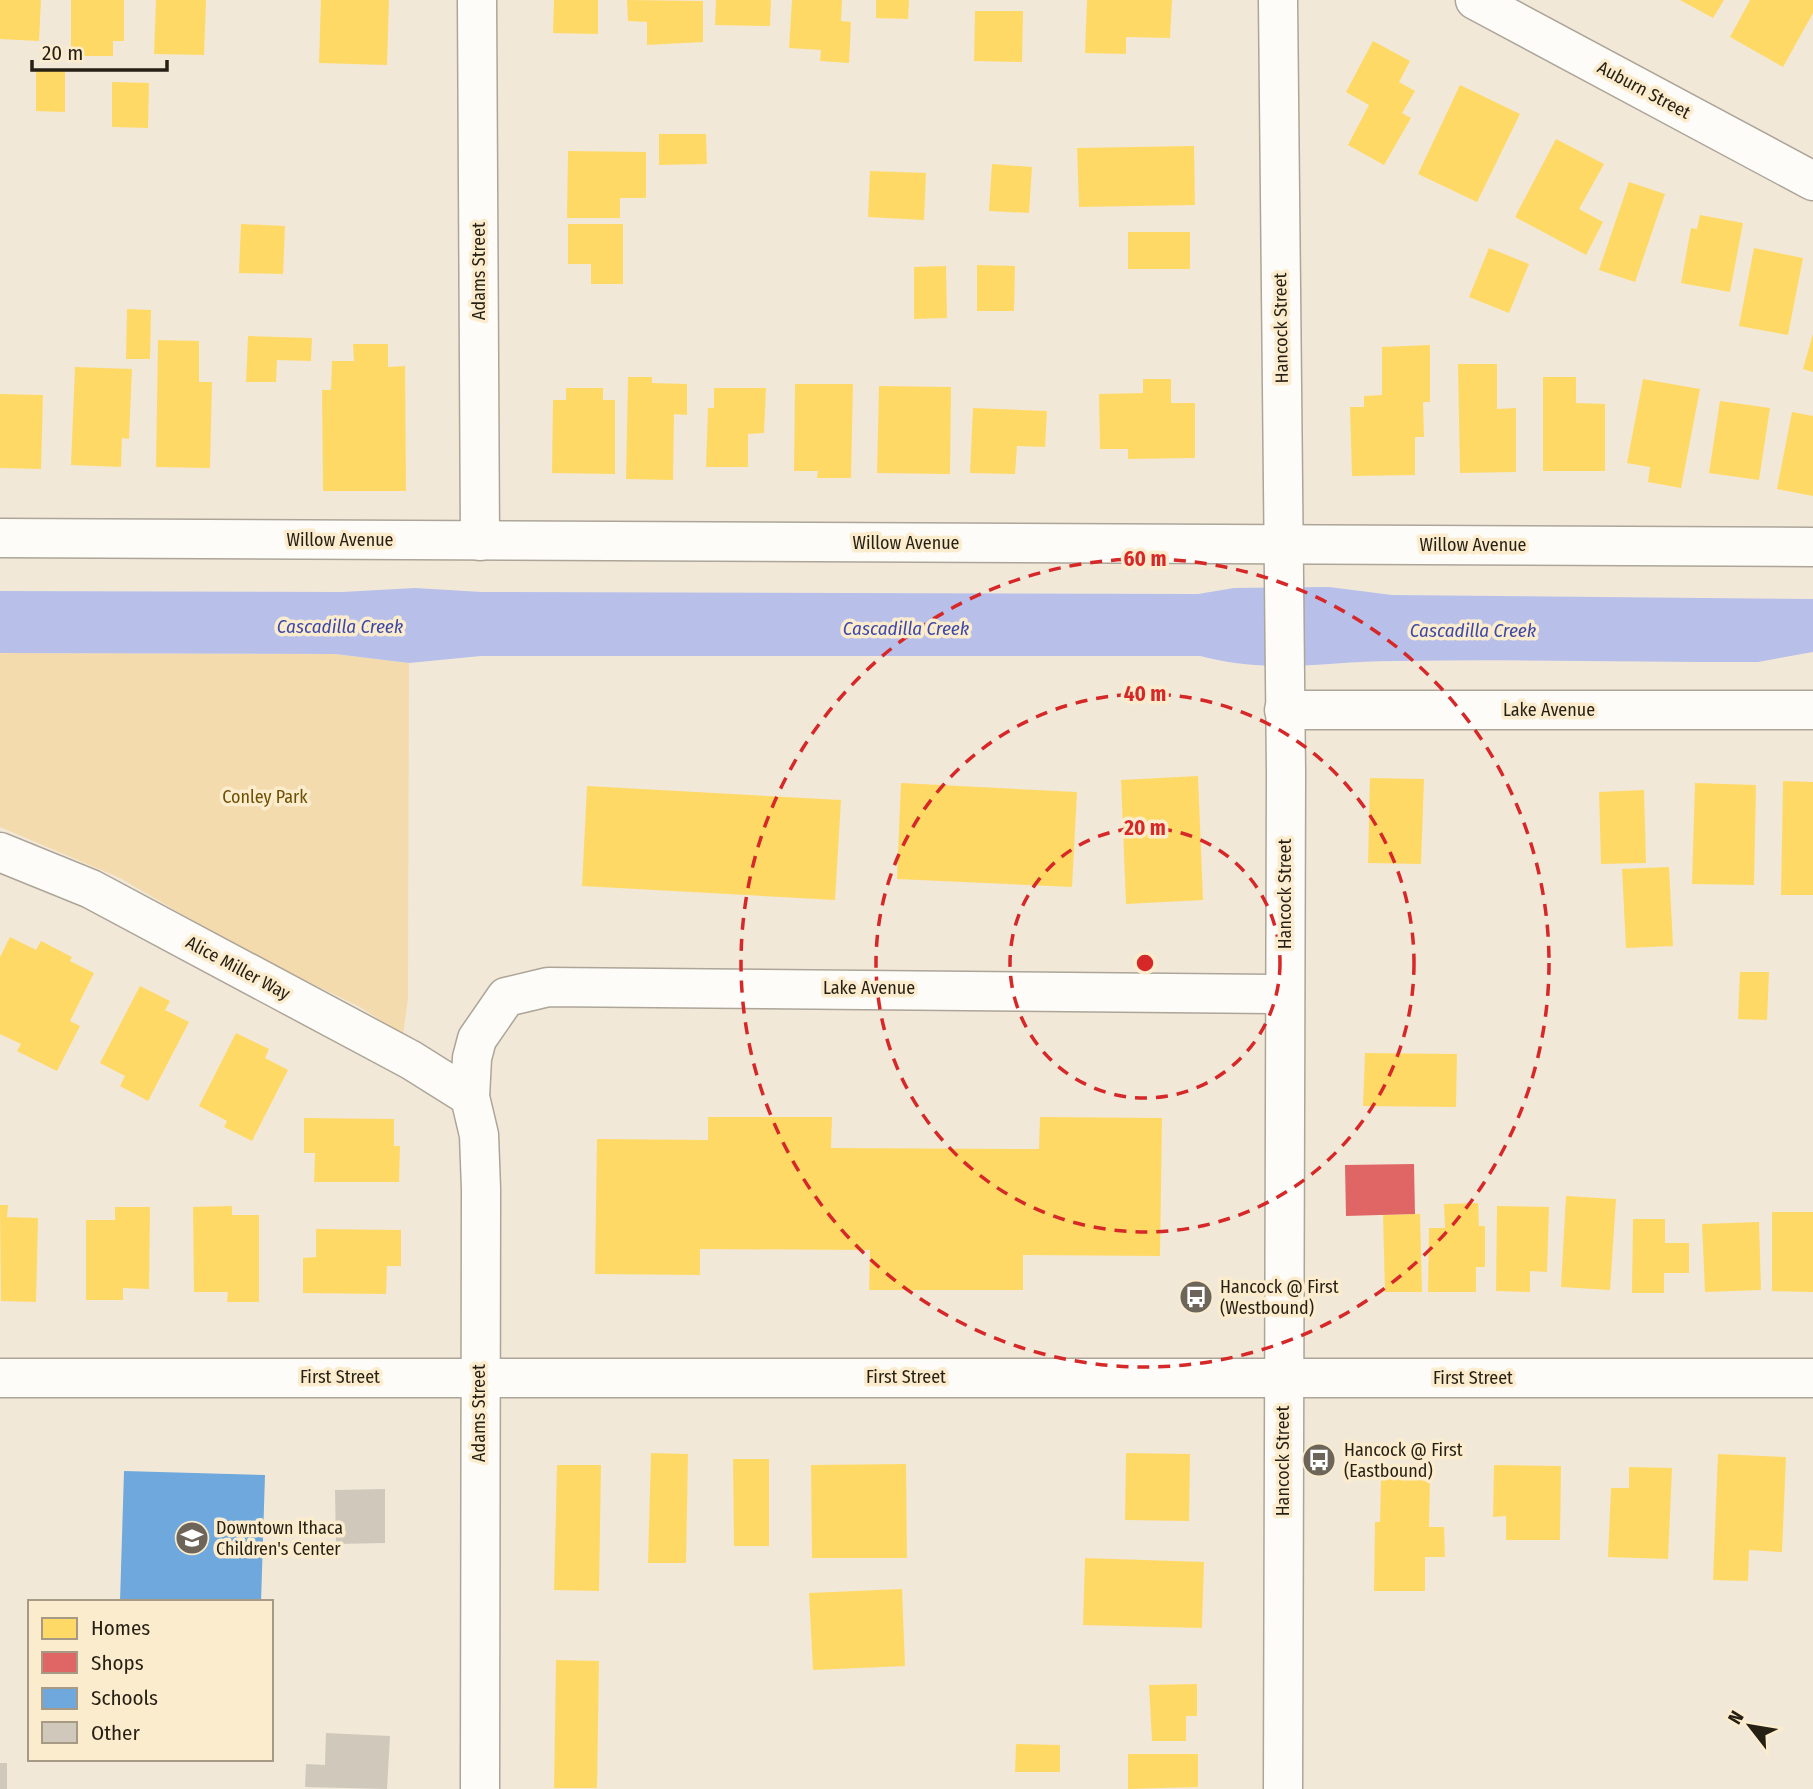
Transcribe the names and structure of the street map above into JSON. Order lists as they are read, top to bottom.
{
  "streets": {
    "street": [
      "Auburn Street",
      "Adams Street",
      "Hancock Street",
      "Willow Avenue",
      "Lake Avenue",
      "Alice Miller Way",
      "First Street"
    ]
  },
  "crossings": [
    ["Adams Street", "Willow Avenue"],
    ["Adams Street", "Lake Avenue"],
    ["Adams Street", "Alice Miller Way"],
    ["Adams Street", "First Street"],
    ["Hancock Street", "Willow Avenue"],
    ["Hancock Street", "Lake Avenue"],
    ["Hancock Street", "First Street"]
  ],
  "water": ["Cascadilla Creek"],
  "parks": ["Conley Park"],
  "places": {
    "bus stop": ["Hancock @ First (Westbound)", "Hancock @ First (Eastbound)"],
    "school or university": ["Downtown Ithaca Children's Center"]
  },
  "legend": [
    "Homes",
    "Shops",
    "Schools",
    "Other"
  ],
  "scale_bar": "20 m",
  "north": "top left",
  "rings": ["60 m", "40 m", "20 m"]
}
